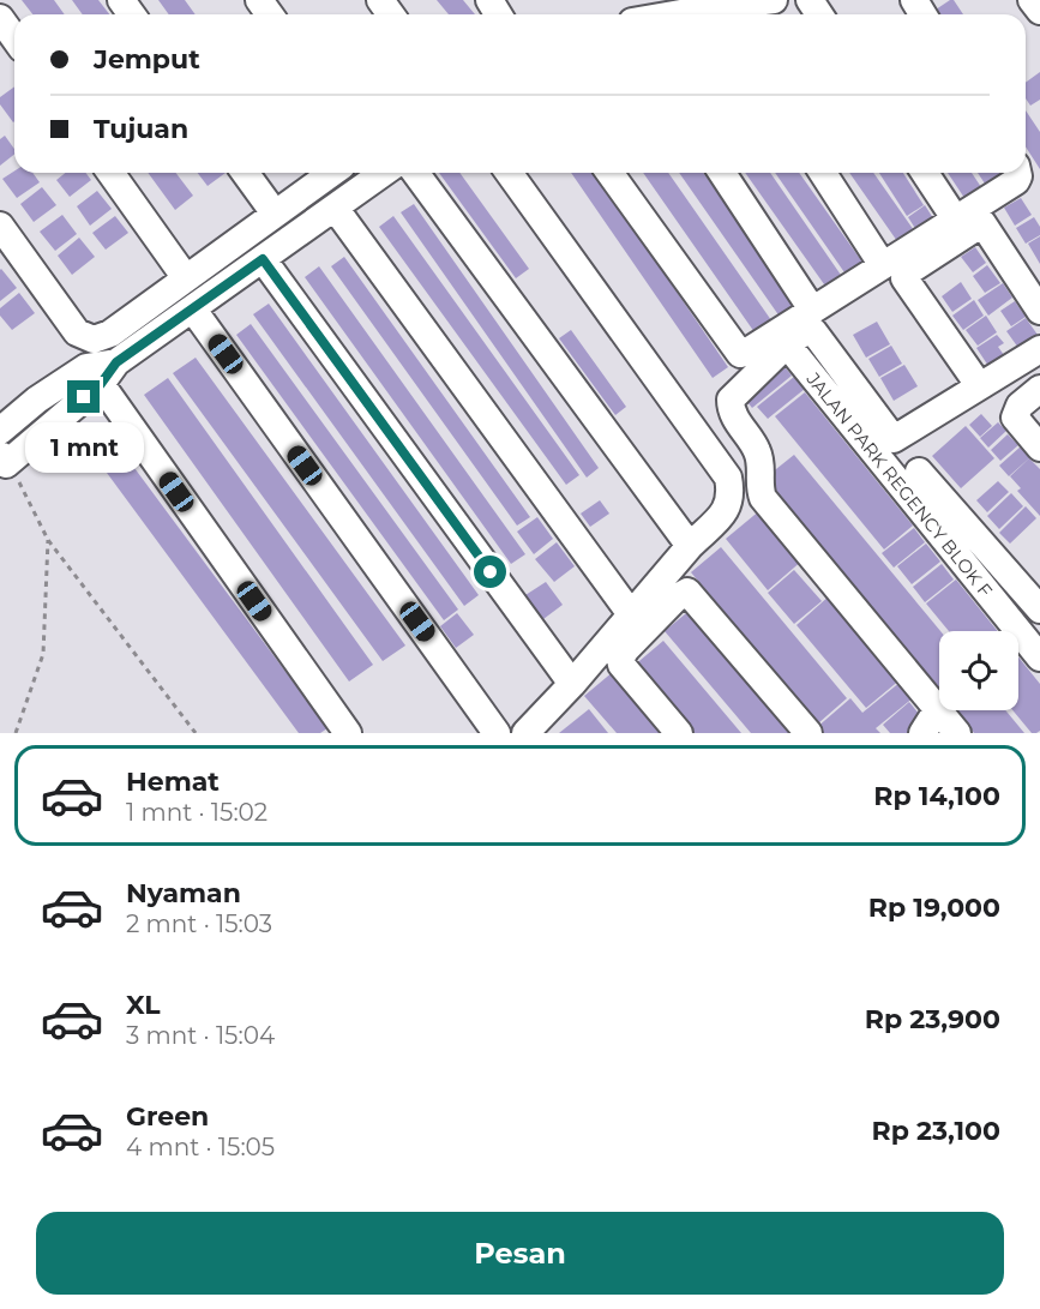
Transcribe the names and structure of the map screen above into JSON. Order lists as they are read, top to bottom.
{
  "streets": {
    "street": ["JALAN PARK REGENCY BLOK F"]
  },
  "page": {
    "banner": ["Jemput", "Tujuan"],
    "bubble": "1 mnt",
    "list": [
      {
        "name": "Hemat",
        "note": "1 mnt · 15:02",
        "value": "Rp 14,100"
      },
      {
        "name": "Nyaman",
        "note": "2 mnt · 15:03",
        "value": "Rp 19,000"
      },
      {
        "name": "XL",
        "note": "3 mnt · 15:04",
        "value": "Rp 23,900"
      },
      {
        "name": "Green",
        "note": "4 mnt · 15:05",
        "value": "Rp 23,100"
      }
    ],
    "buttons": "Pesan"
  }
}
